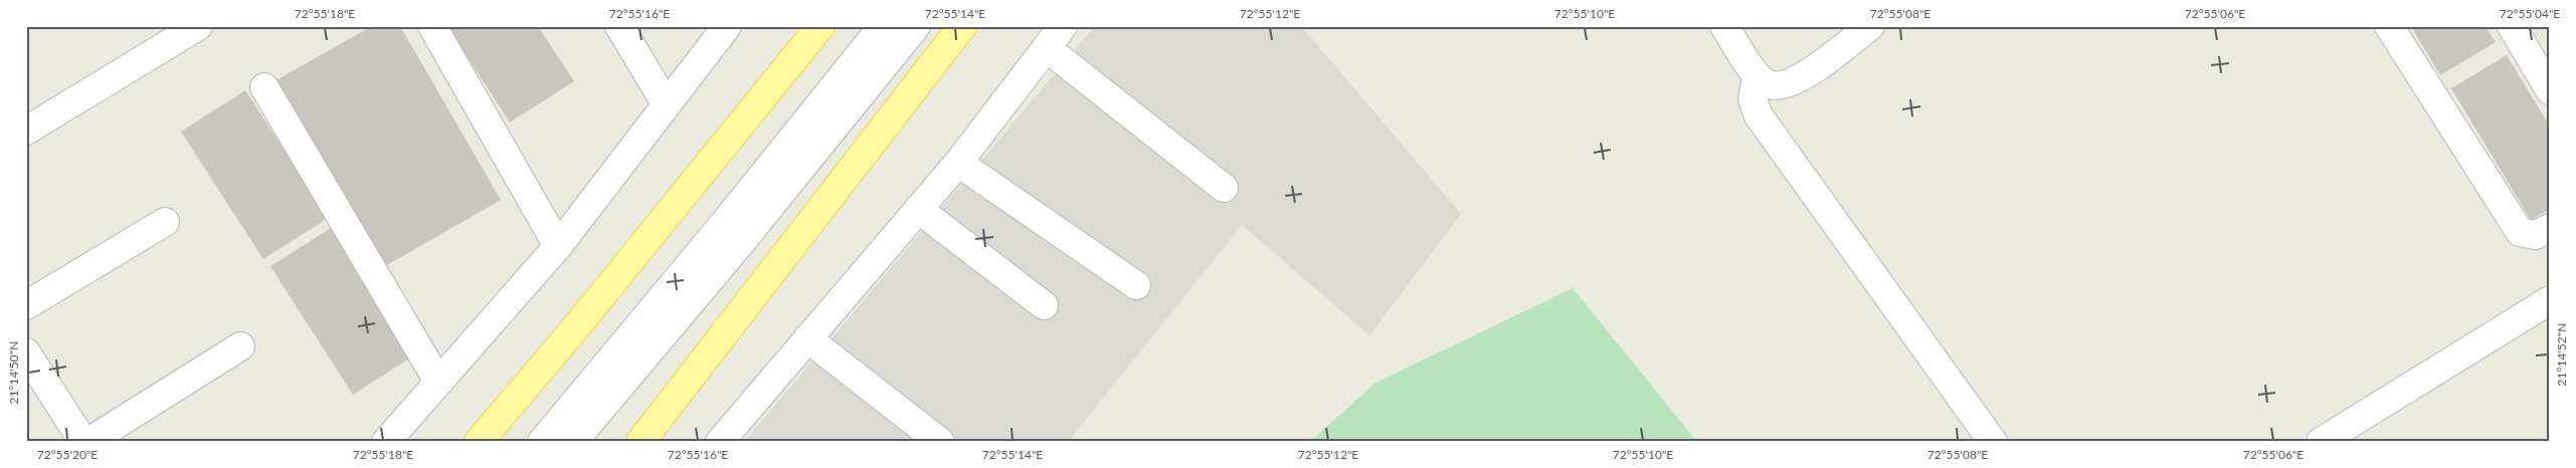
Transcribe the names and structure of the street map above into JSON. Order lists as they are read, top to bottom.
{
  "coordinates": [
    "72°55'18\"E",
    "72°55'16\"E",
    "72°55'14\"E",
    "72°55'12\"E",
    "72°55'10\"E",
    "72°55'08\"E",
    "72°55'06\"E",
    "72°55'04\"E",
    "21°14'52\"N",
    "21°14'50\"N",
    "72°55'20\"E"
  ]
}
